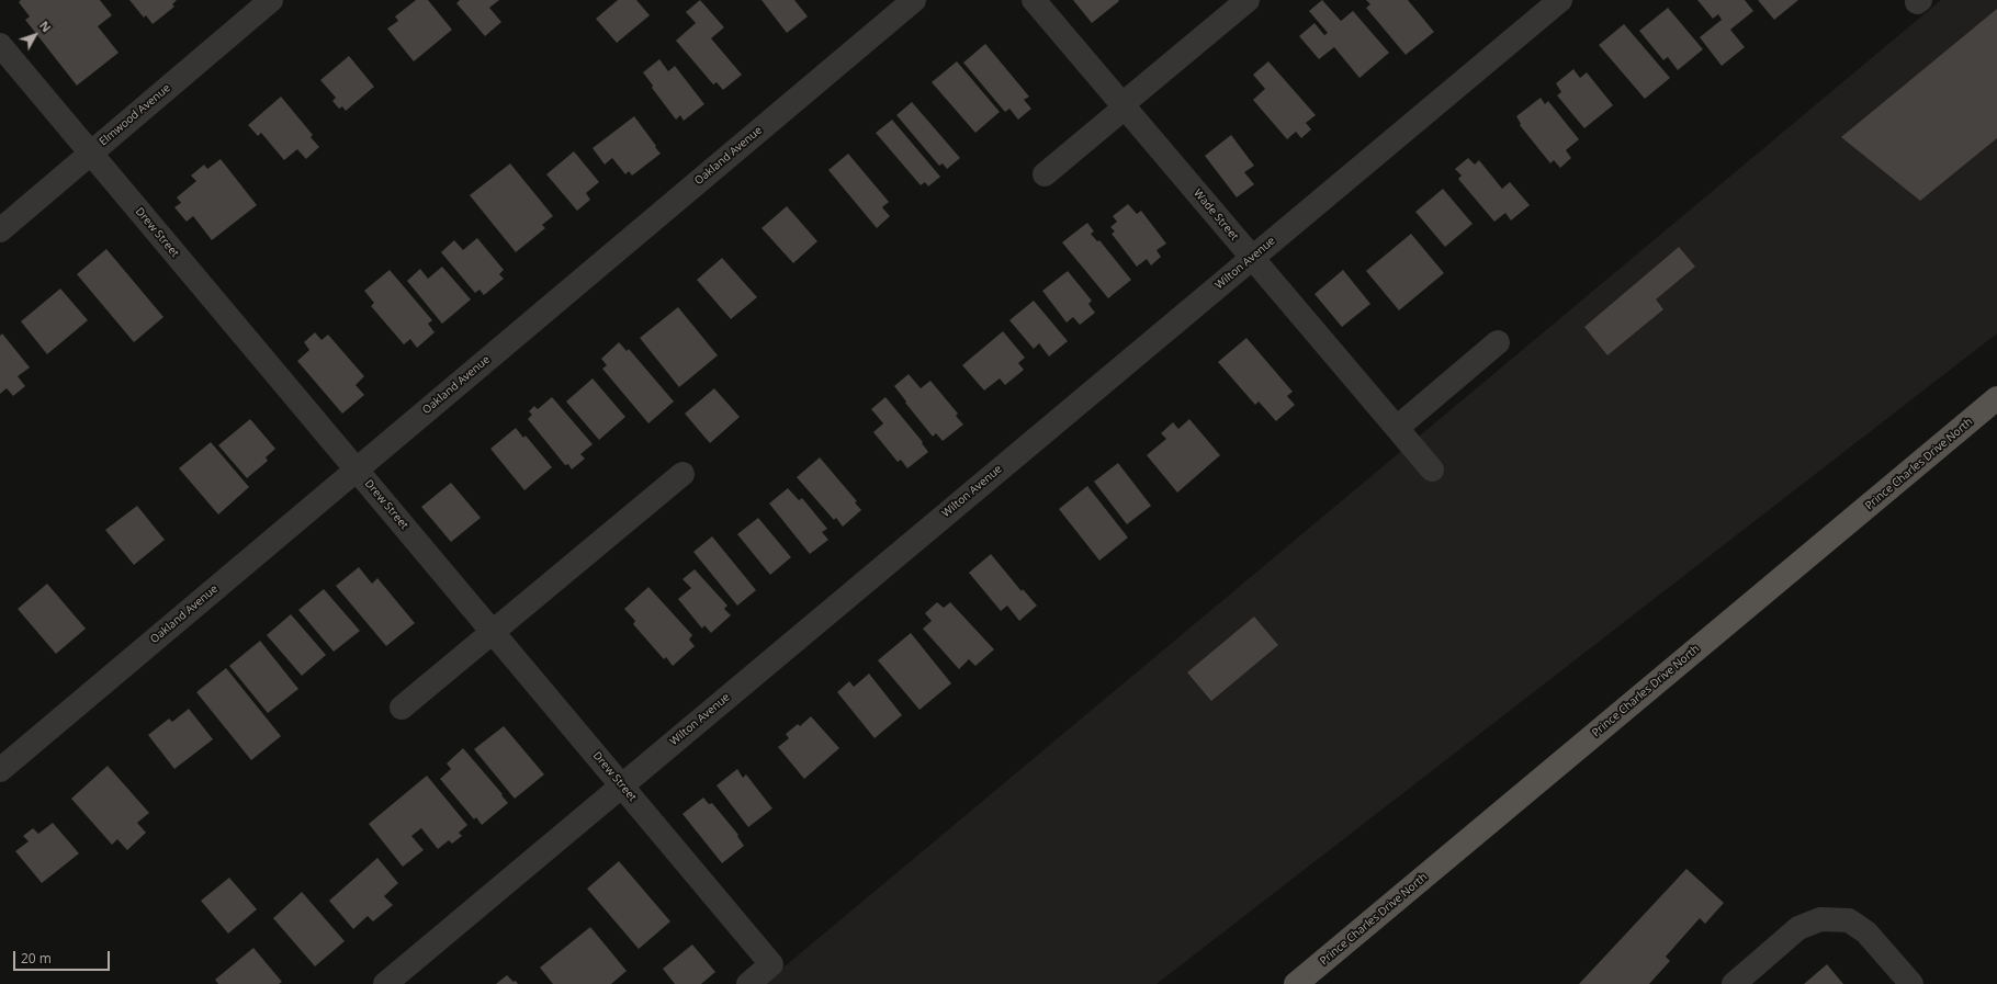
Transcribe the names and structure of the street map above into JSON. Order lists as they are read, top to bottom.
{
  "streets": {
    "main road": ["Prince Charles Drive North"],
    "street": [
      "Elmwood Avenue",
      "Oakland Avenue",
      "Wade Street",
      "Drew Street",
      "Wilton Avenue"
    ]
  },
  "crossings": [
    ["Elmwood Avenue", "Drew Street"],
    ["Oakland Avenue", "Drew Street"],
    ["Wade Street", "Wilton Avenue"],
    ["Drew Street", "Wilton Avenue"]
  ],
  "scale_bar": "20 m",
  "north": "top right"
}
